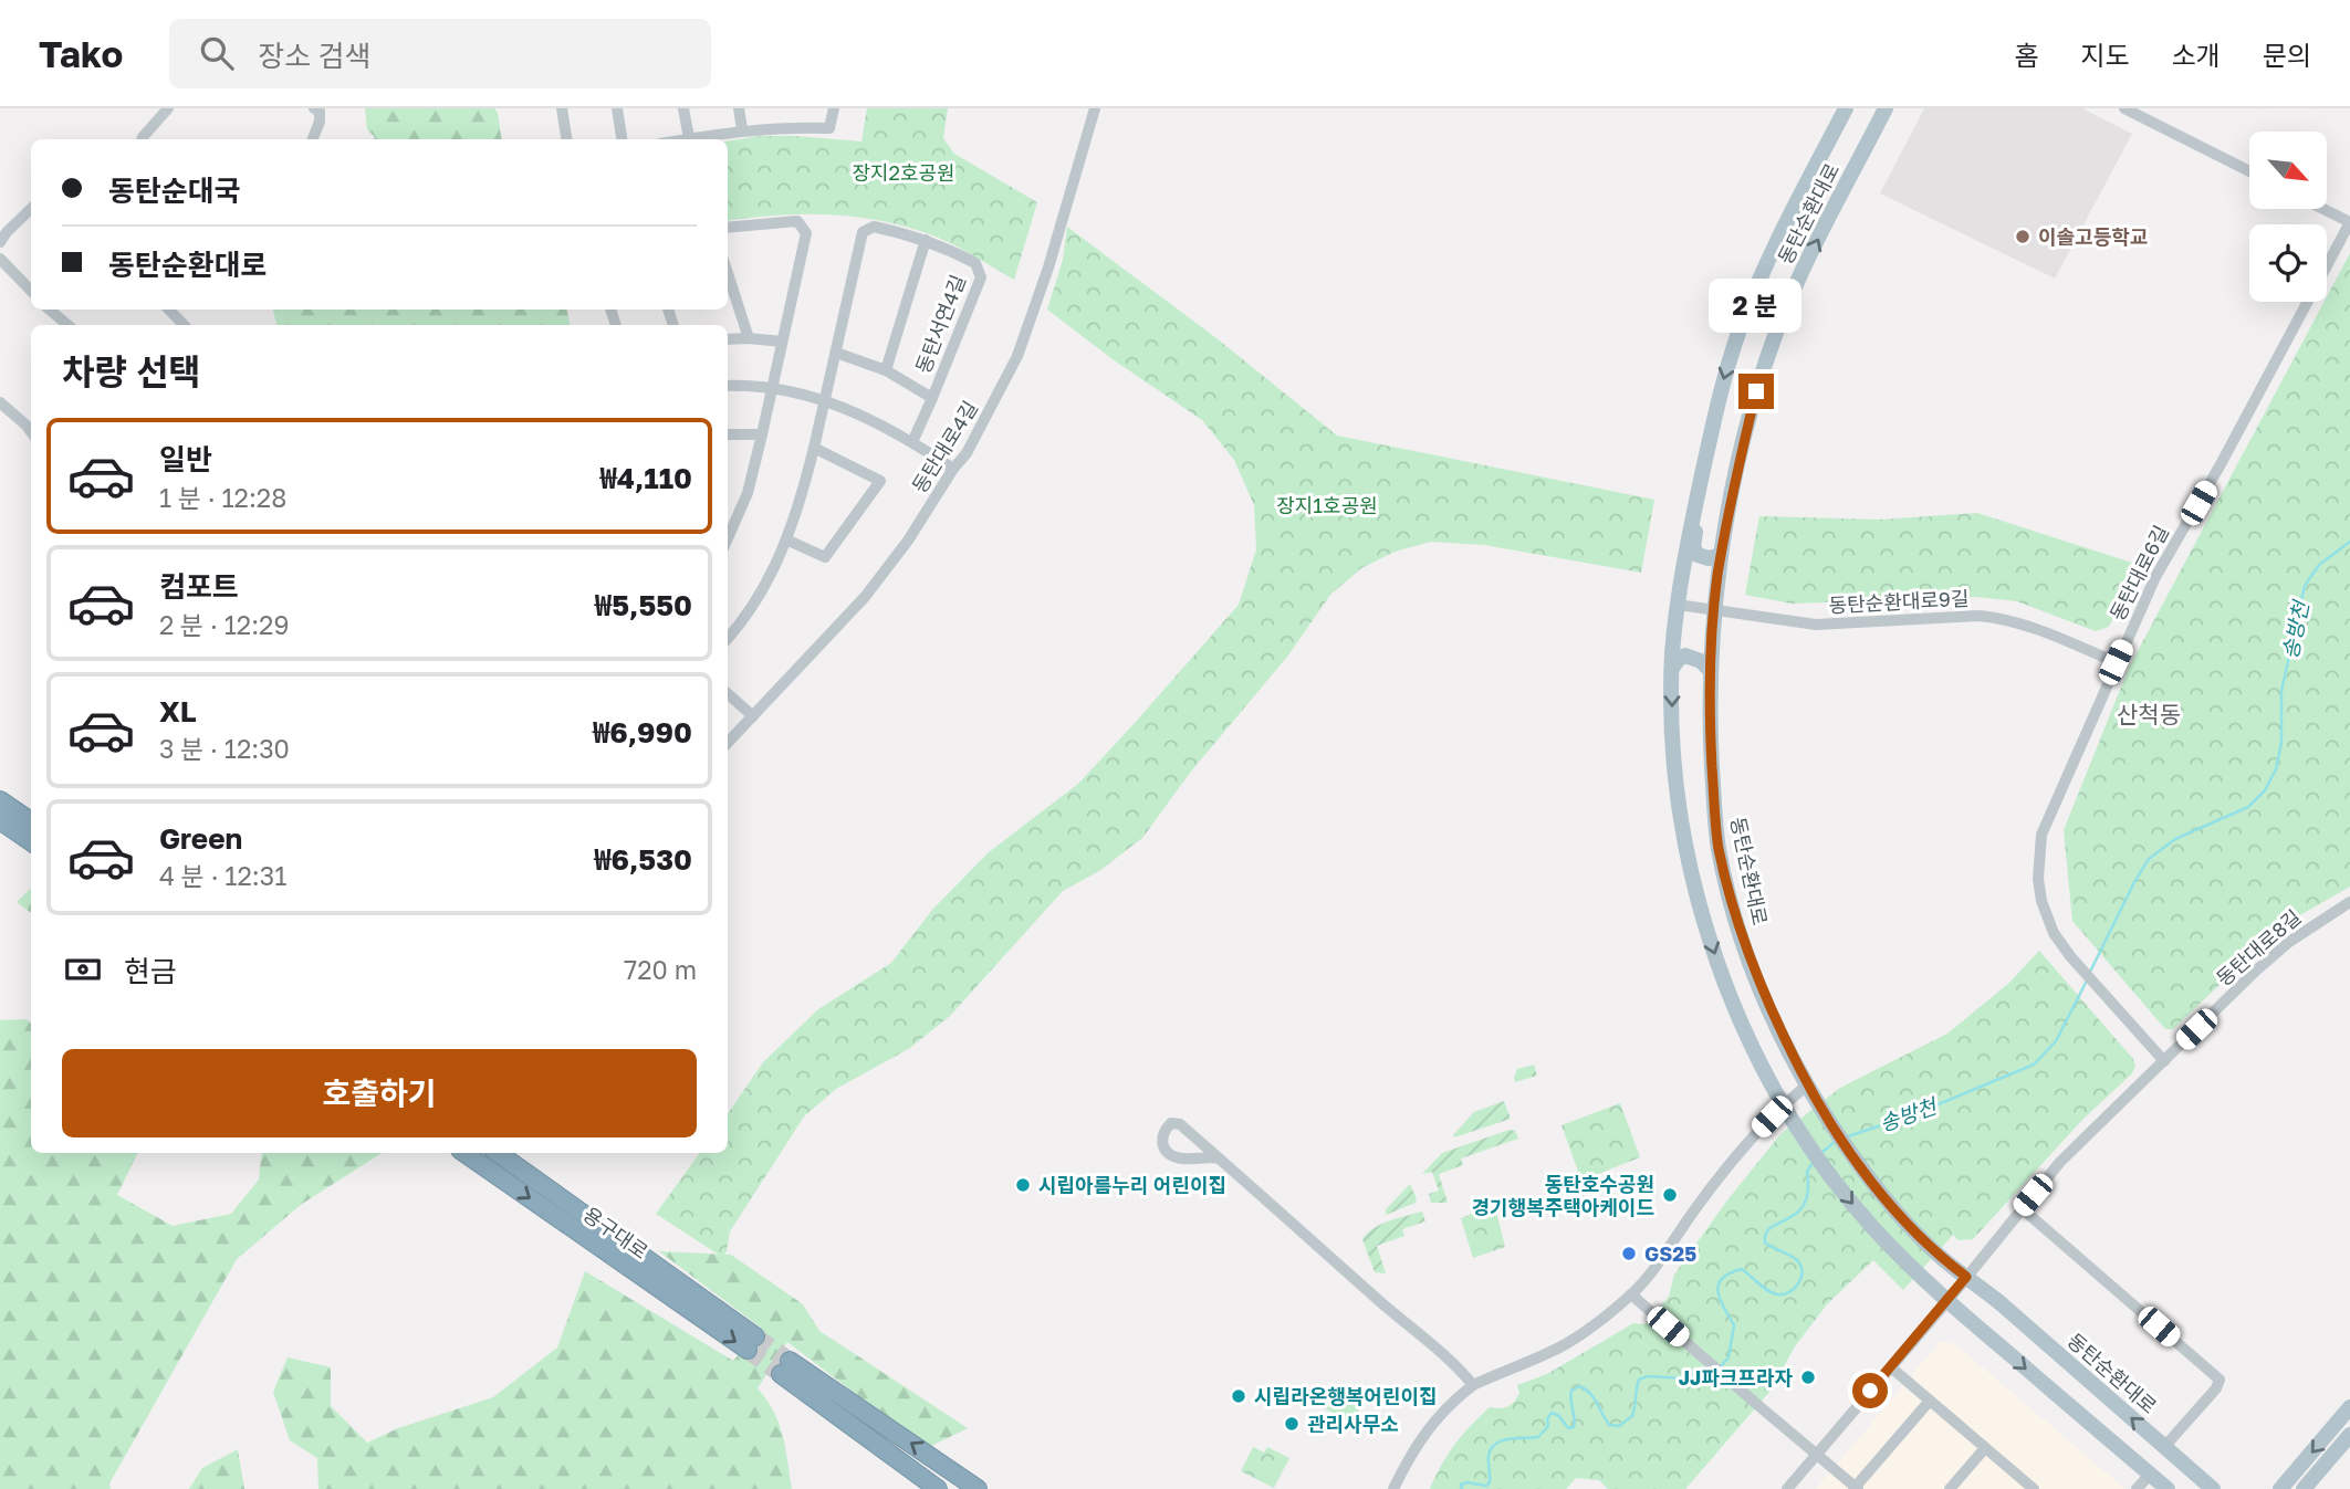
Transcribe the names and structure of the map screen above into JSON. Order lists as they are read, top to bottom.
{
  "streets": {
    "highway": ["용구대로"],
    "main road": ["동탄순환대로"],
    "street": [
      "동탄서연4길",
      "동탄대로4길",
      "동탄대로6길",
      "동탄순환대로9길",
      "동탄대로8길"
    ]
  },
  "crossings": [
    ["동탄순환대로", "동탄순환대로9길"],
    ["동탄순환대로", "동탄대로8길"],
    ["동탄대로6길", "동탄순환대로9길"],
    ["동탄대로6길", "동탄대로8길"]
  ],
  "districts": ["산척동"],
  "water": ["송방천"],
  "parks": ["장지2호공원", "장지1호공원"],
  "places": [
    "이솔고등학교",
    "시립아름누리 어린이집",
    "동탄호수공원 경기행복주택아케이드",
    "GS25",
    "JJ파크프라자",
    "시립라온행복어린이집",
    "관리사무소"
  ],
  "north": "bottom right",
  "page": {
    "header": "Tako",
    "search": "장소 검색",
    "nav": [
      "홈",
      "지도",
      "소개",
      "문의"
    ],
    "banner": ["동탄순대국", "동탄순환대로"],
    "bubble": "2 분",
    "heading": "차량 선택",
    "list": [
      {
        "name": "일반",
        "note": "1 분 · 12:28",
        "value": "₩4,110"
      },
      {
        "name": "컴포트",
        "note": "2 분 · 12:29",
        "value": "₩5,550"
      },
      {
        "name": "XL",
        "note": "3 분 · 12:30",
        "value": "₩6,990"
      },
      {
        "name": "Green",
        "note": "4 분 · 12:31",
        "value": "₩6,530"
      }
    ],
    "pay": ["현금", "720 m"],
    "buttons": "호출하기"
  }
}
